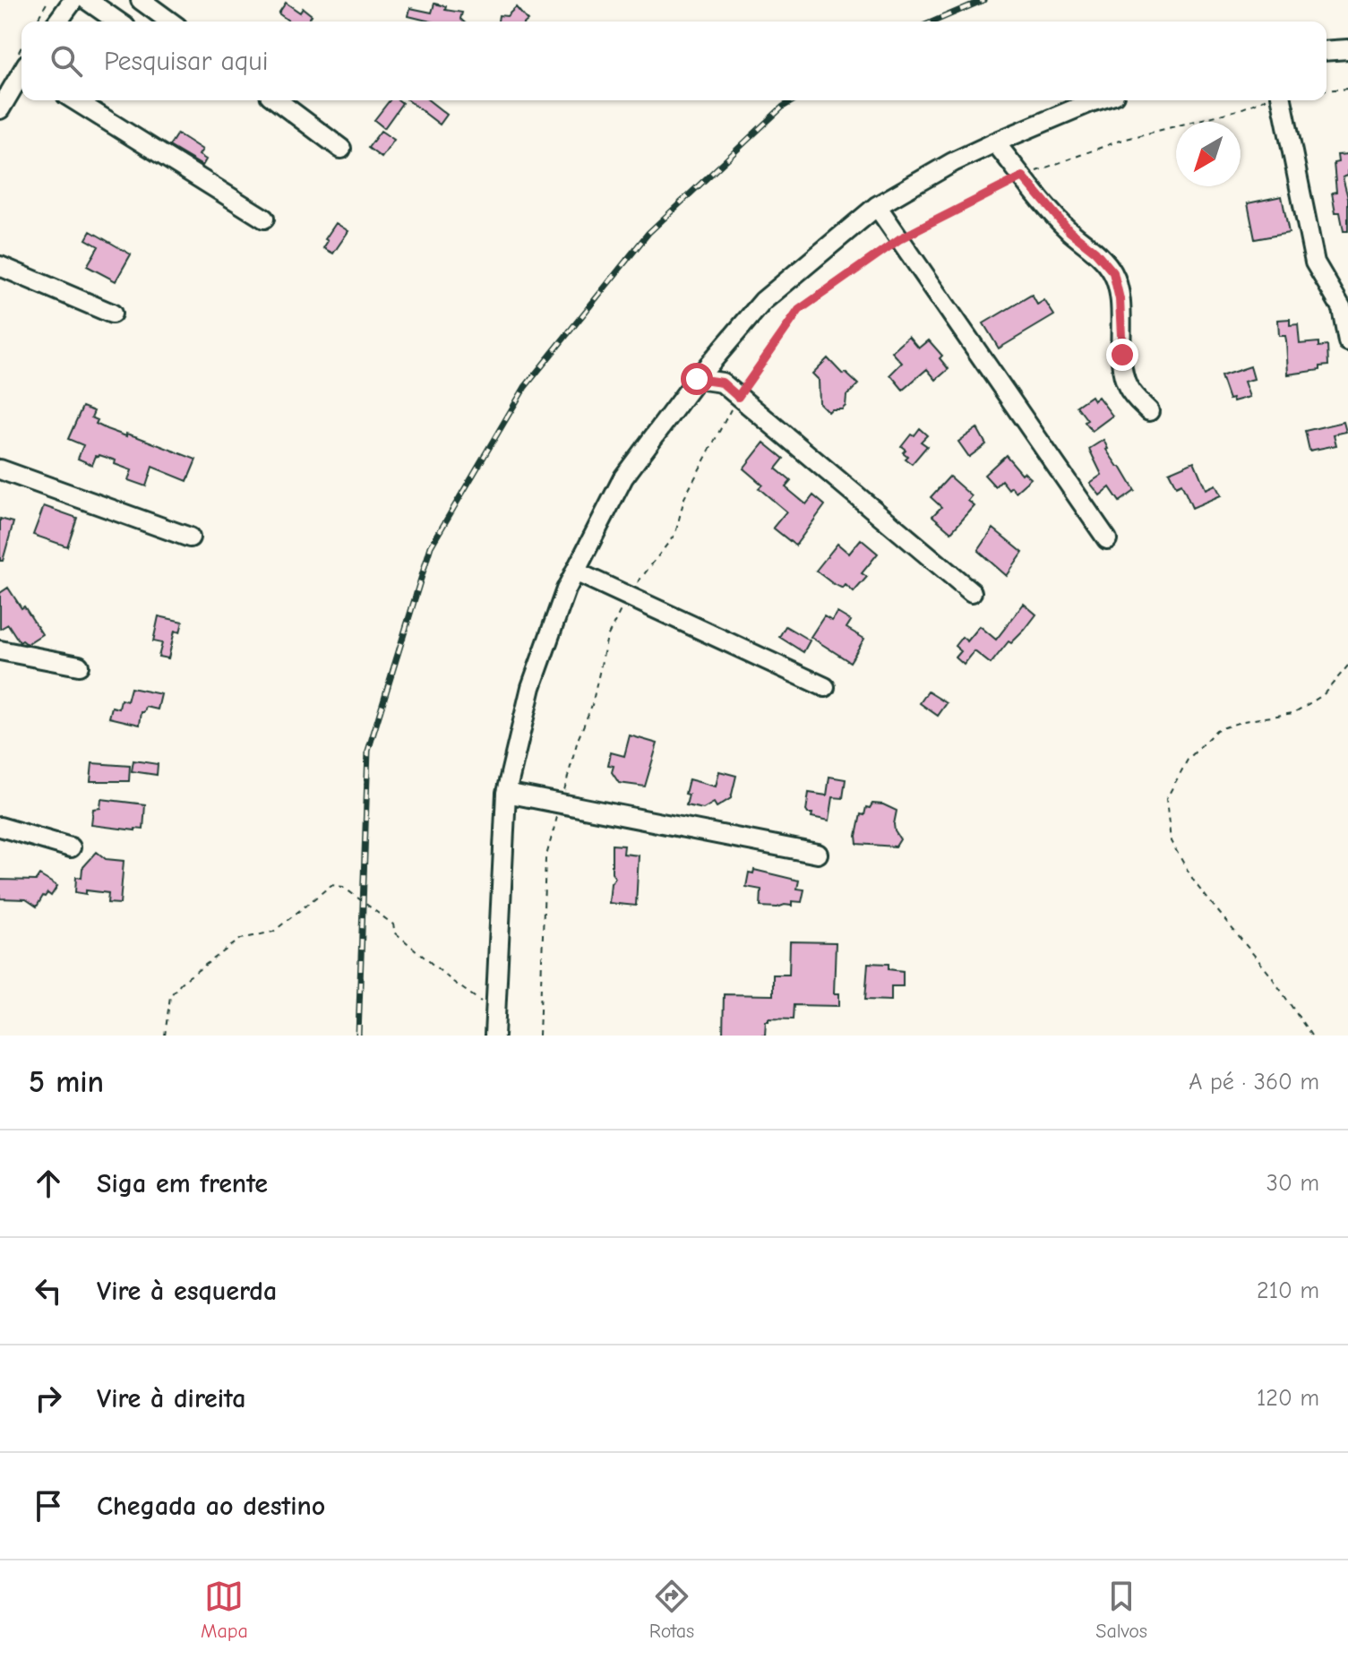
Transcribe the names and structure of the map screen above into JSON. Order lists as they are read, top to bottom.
{
  "north": "bottom left",
  "page": {
    "search": "Pesquisar aqui",
    "heading": ["5 min", "A pé · 360 m"],
    "list": [
      ["Siga em frente", "30 m"],
      ["Vire à esquerda", "210 m"],
      ["Vire à direita", "120 m"],
      "Chegada ao destino"
    ],
    "nav": ["Mapa", "Rotas", "Salvos"]
  }
}
